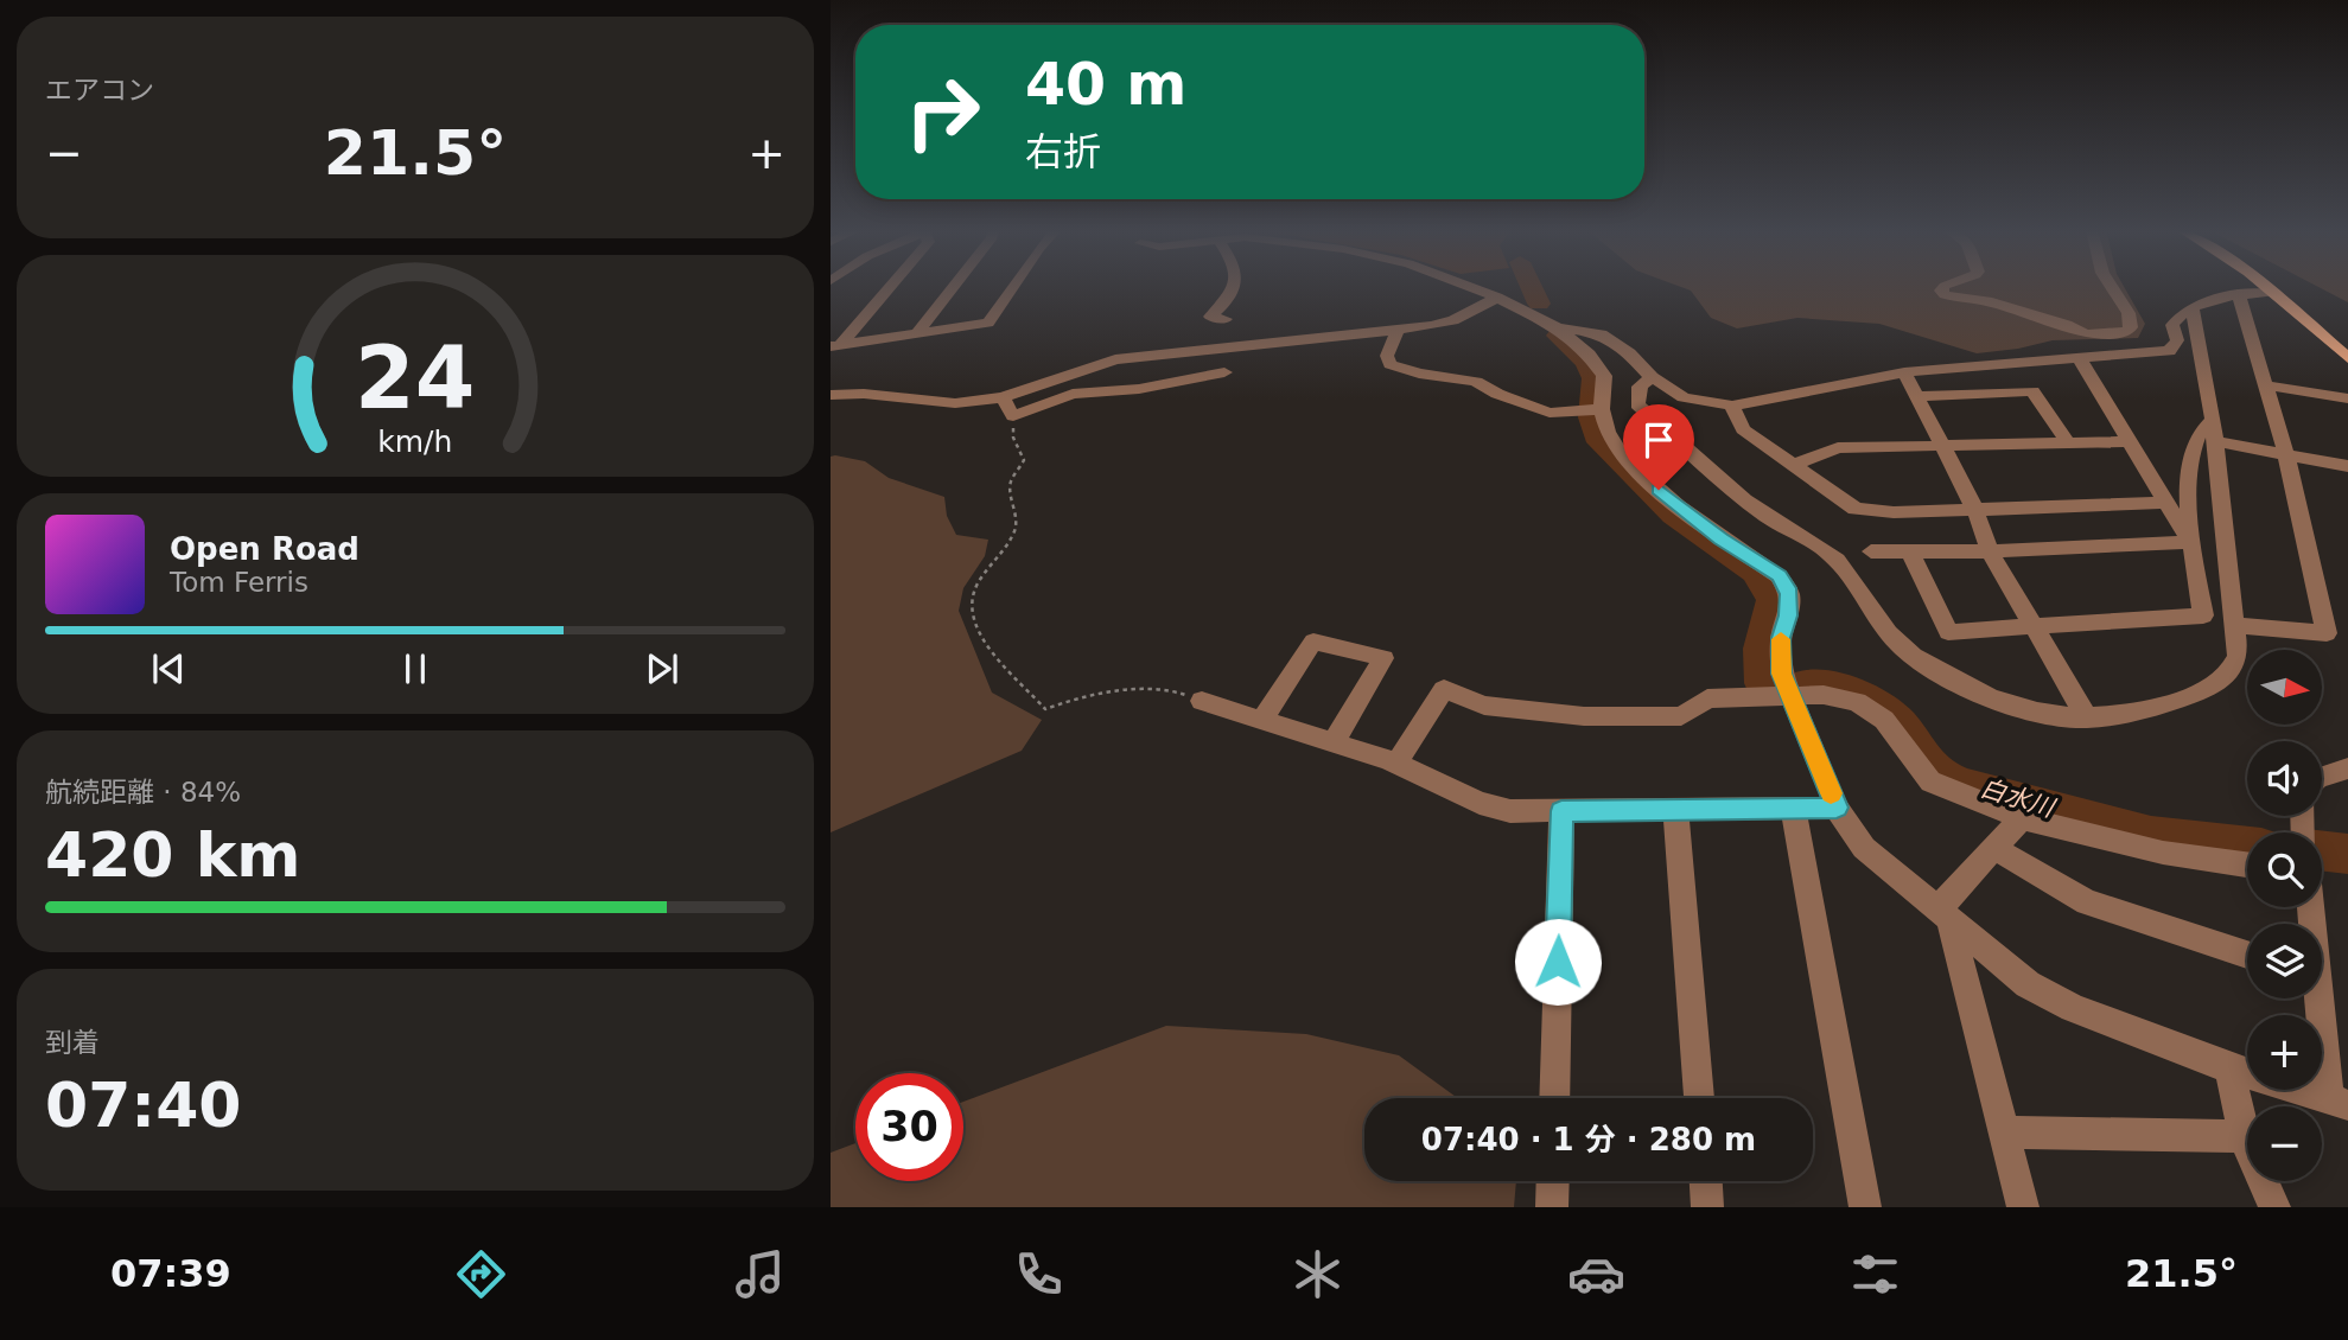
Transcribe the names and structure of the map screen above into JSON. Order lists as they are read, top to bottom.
{
  "water": ["白水川"],
  "north": "right",
  "page": {
    "tile": [
      "エアコン",
      ["航続距離 · 84%", "420 km"],
      ["到着", "07:40"]
    ],
    "turn": ["40 m", "右折"],
    "heat": ["−", "21.5°", "+"],
    "song": ["Open Road", "Tom Ferris"],
    "map_buttons": ["+", "−"],
    "limit": "30",
    "trip": "07:40 · 1 分 · 280 m",
    "tabs": ["07:39", "21.5°"],
    "gauge": ["24", "km/h"]
  }
}
